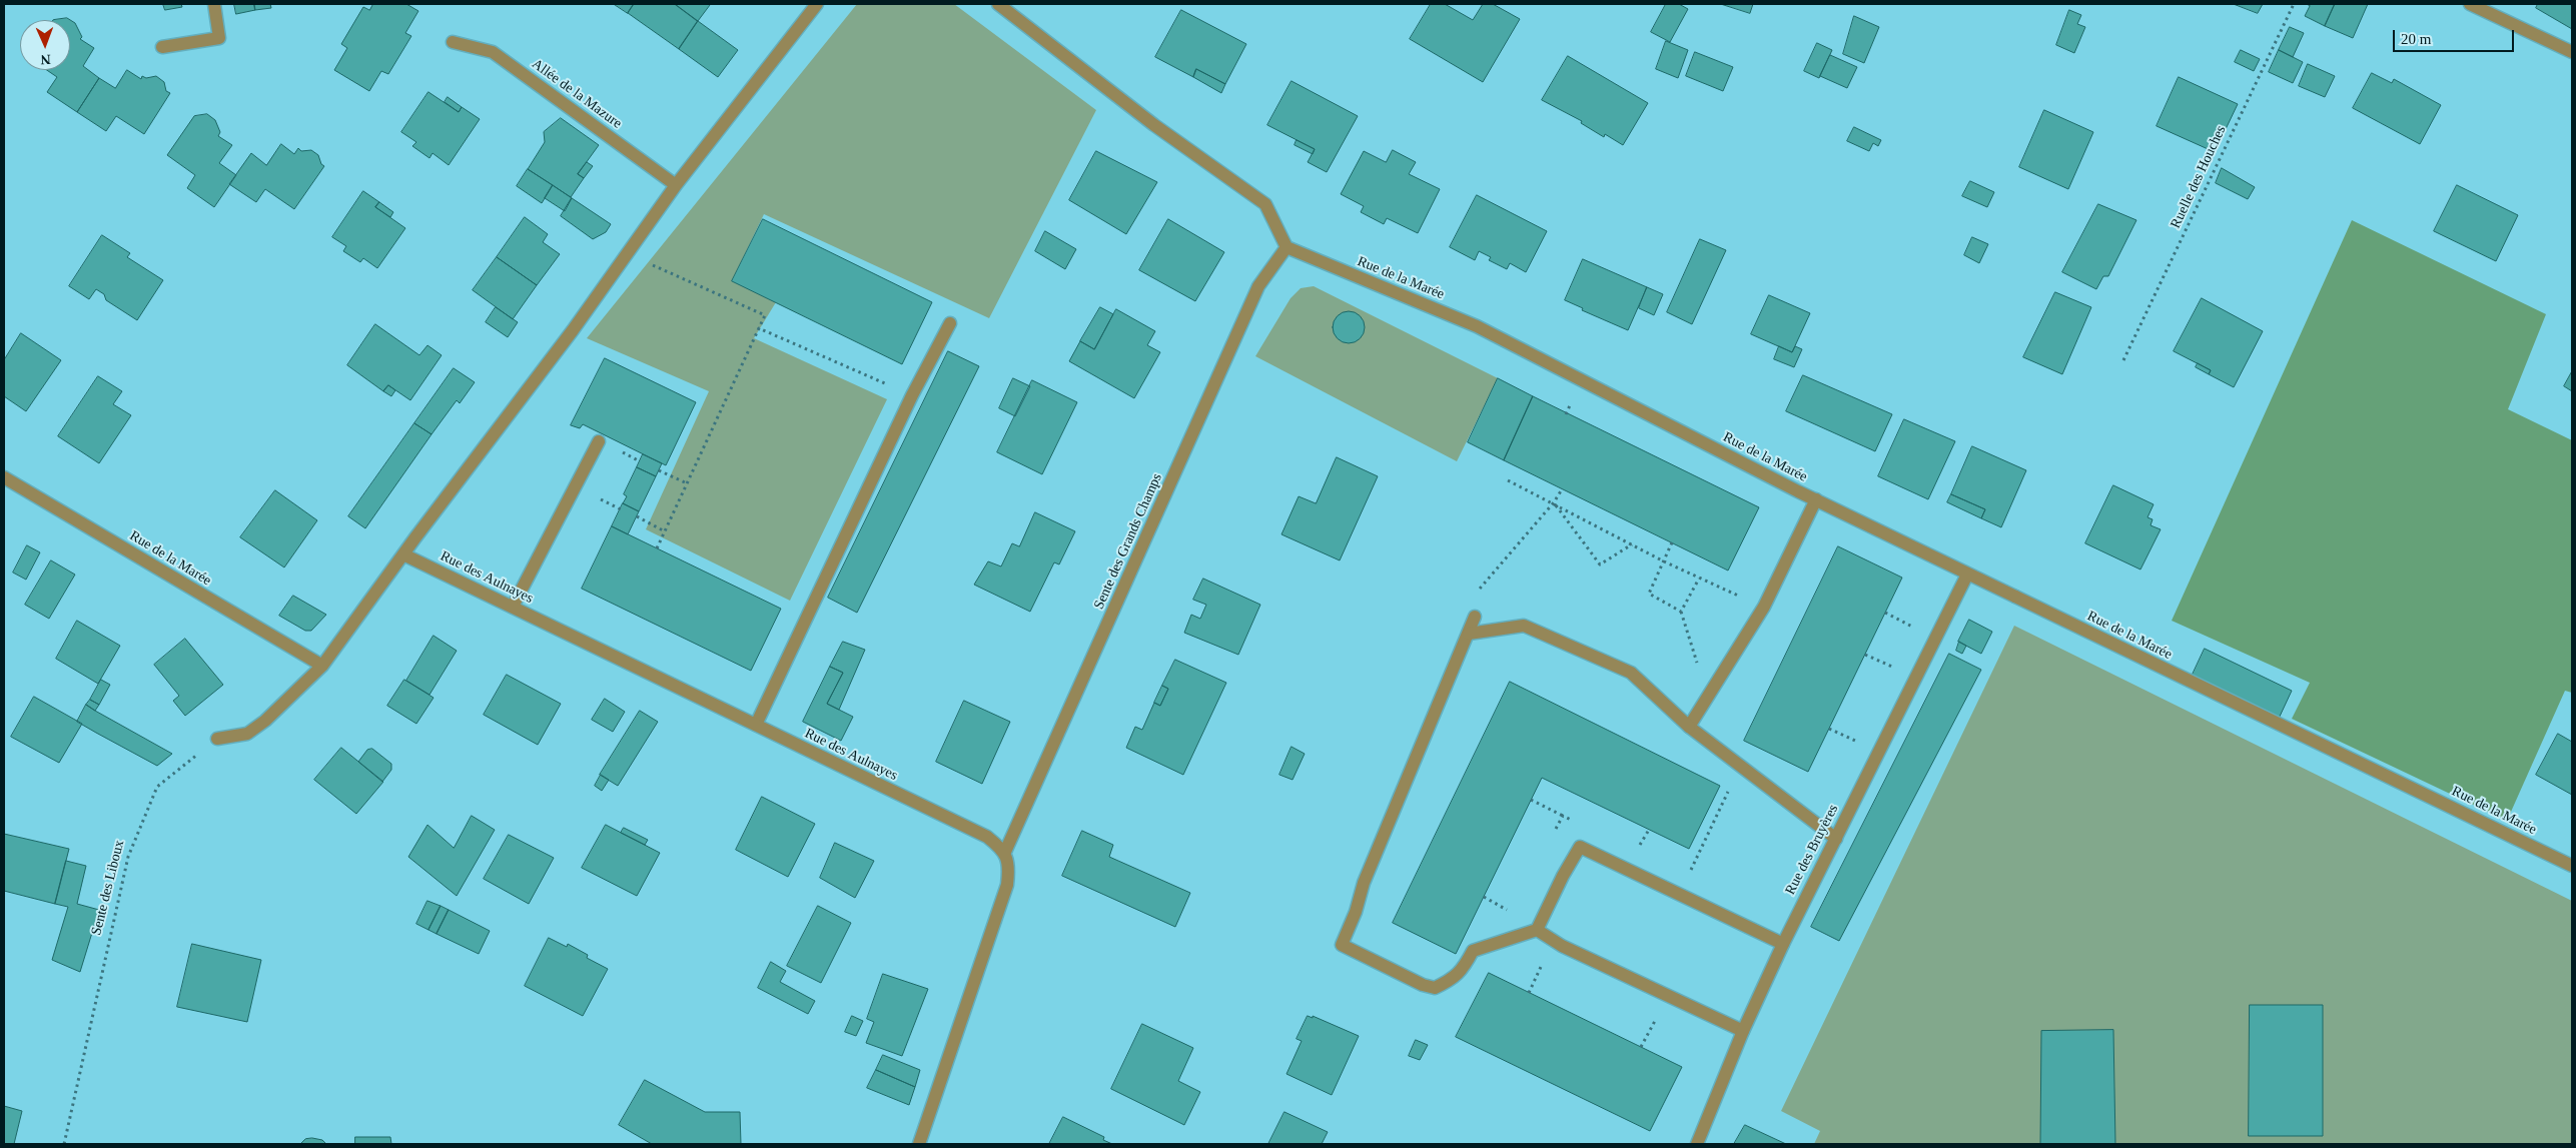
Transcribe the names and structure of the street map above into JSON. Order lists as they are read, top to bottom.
{
  "streets": {
    "street": [
      "Allée de la Mazure",
      "Rue de la Marée",
      "Sente des Grands Champs",
      "Rue des Aulnayes",
      "Rue des Bruyères"
    ],
    "path": ["Ruelle des Houches", "Sente des Liboux"]
  },
  "crossings": [
    ["Rue de la Marée", "Sente des Grands Champs"],
    ["Rue de la Marée", "Rue des Bruyères"],
    ["Sente des Grands Champs", "Rue des Aulnayes"]
  ],
  "scale_bar": "20 m",
  "north": "bottom"
}
